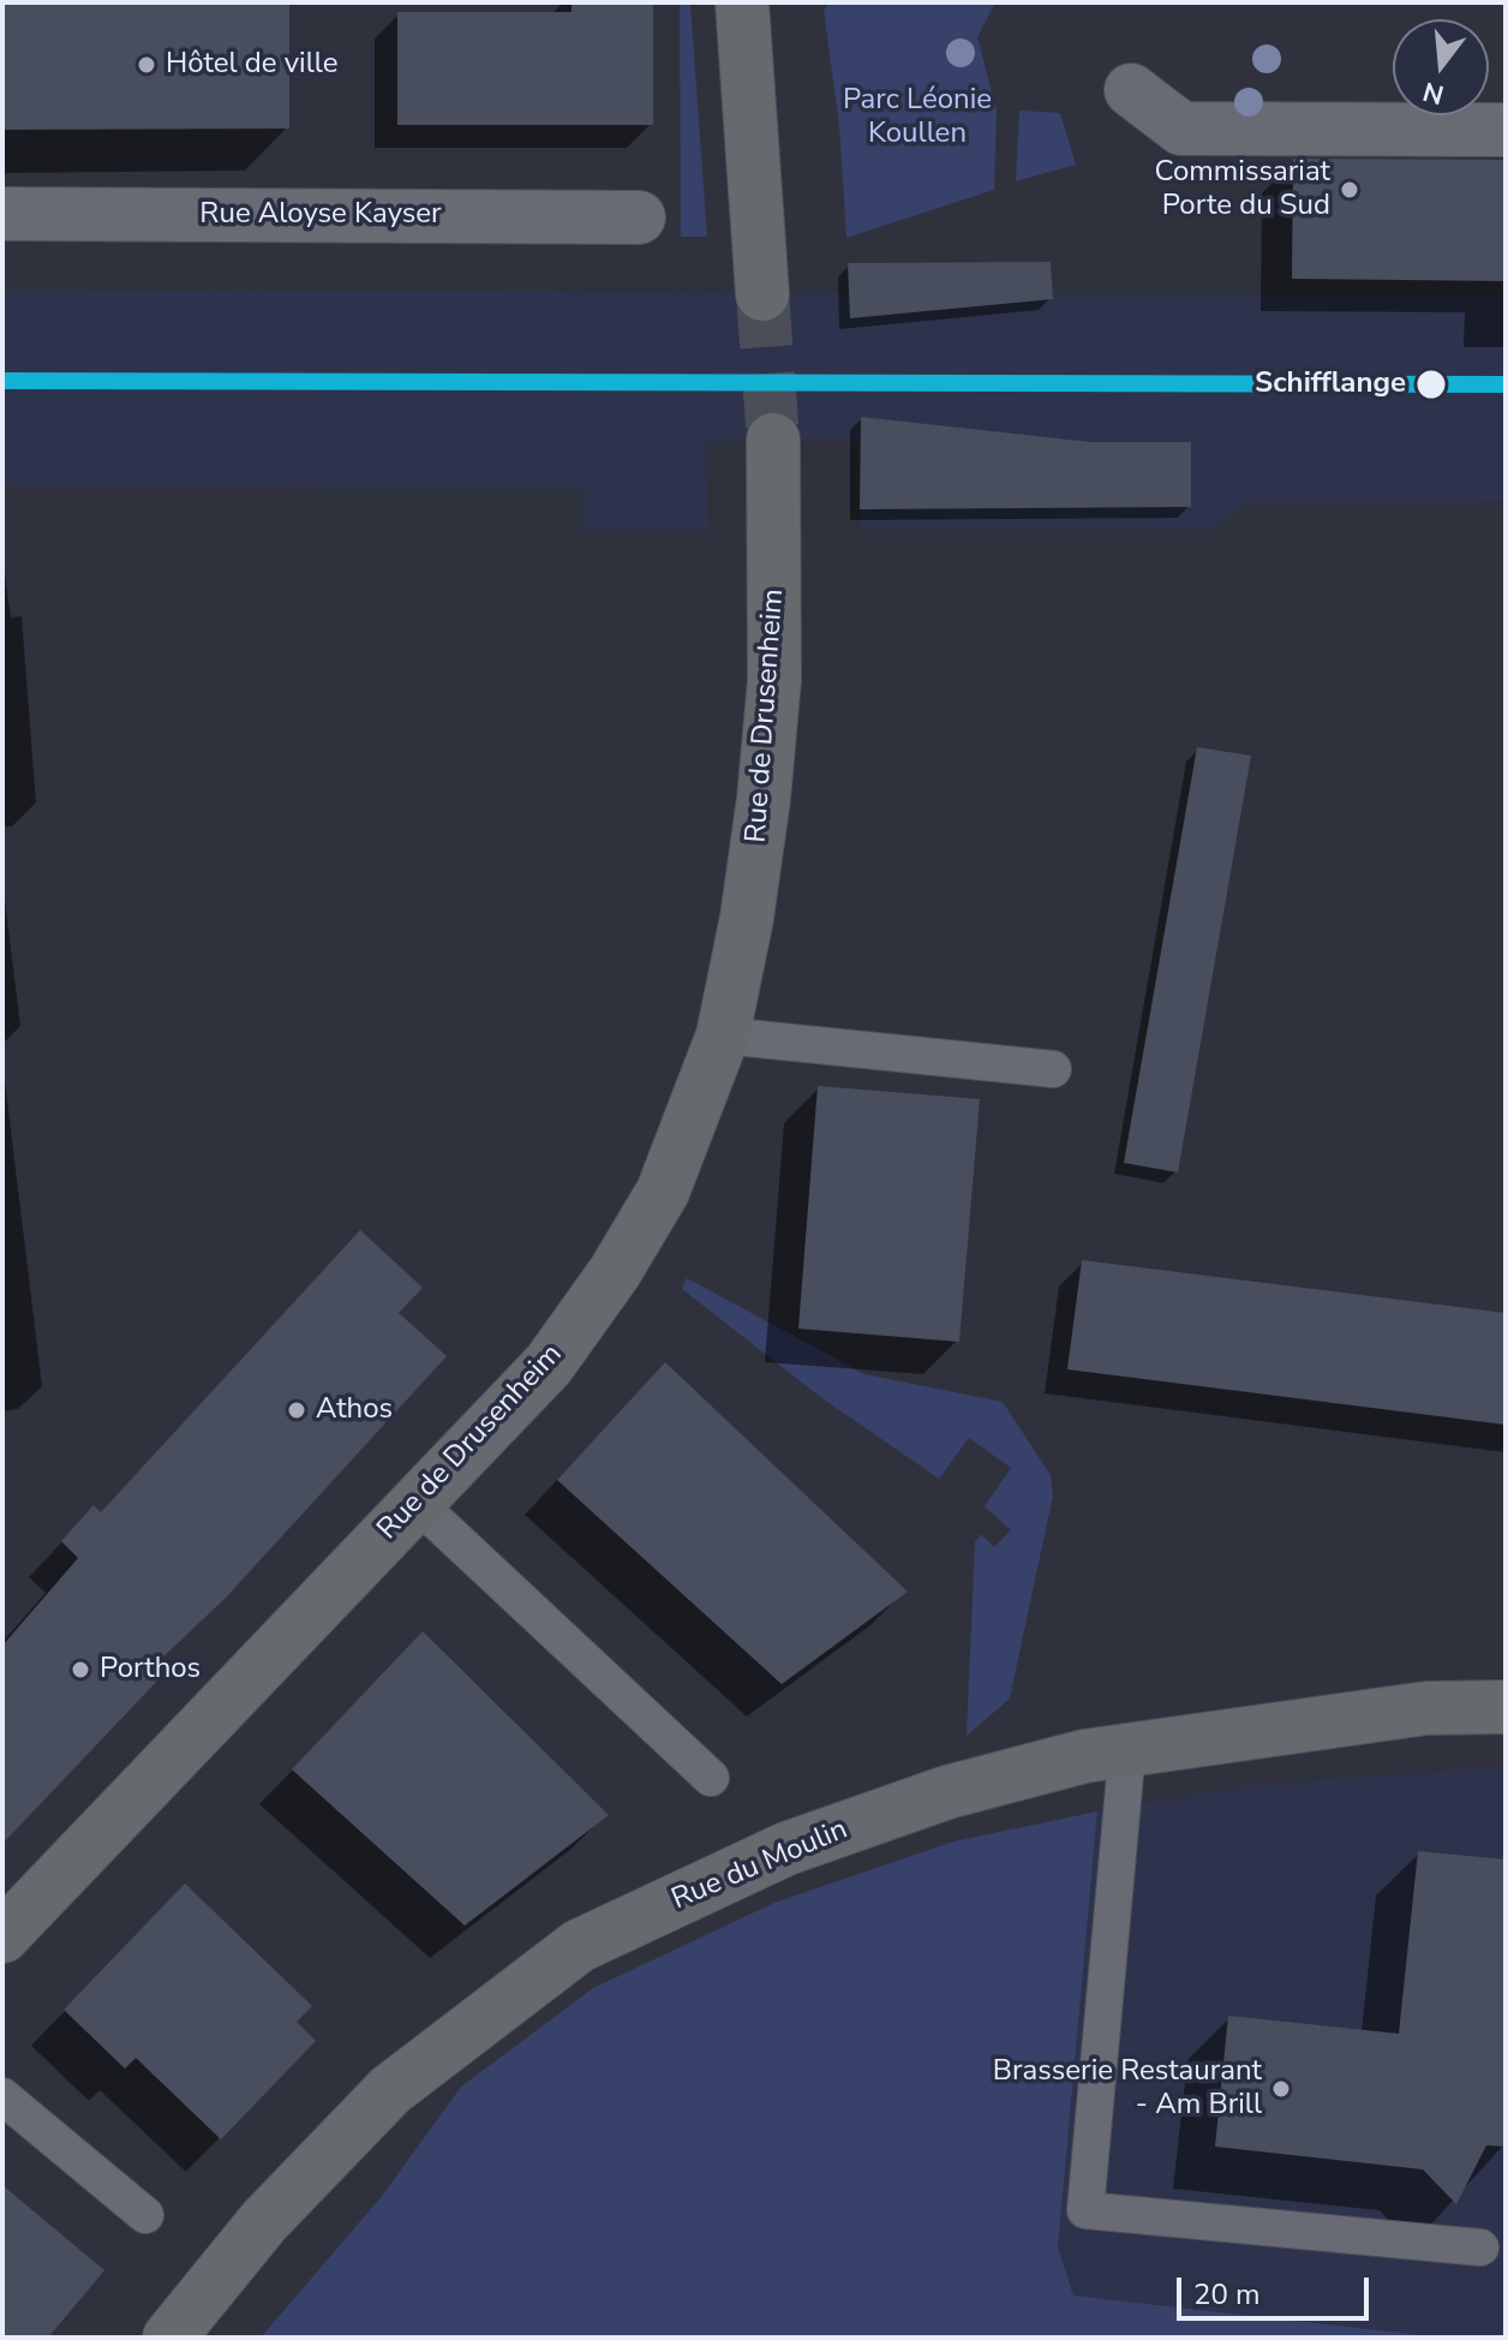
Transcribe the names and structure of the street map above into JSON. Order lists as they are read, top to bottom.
{
  "streets": {
    "street": ["Rue Aloyse Kayser", "Rue de Drusenheim", "Rue du Moulin"]
  },
  "parks": ["Parc Léonie Koullen"],
  "places": [
    "Hôtel de ville",
    "Commissariat Porte du Sud",
    "Schifflange",
    "Athos",
    "Porthos",
    "Brasserie Restaurant - Am Brill"
  ],
  "scale_bar": "20 m",
  "north": "bottom"
}
